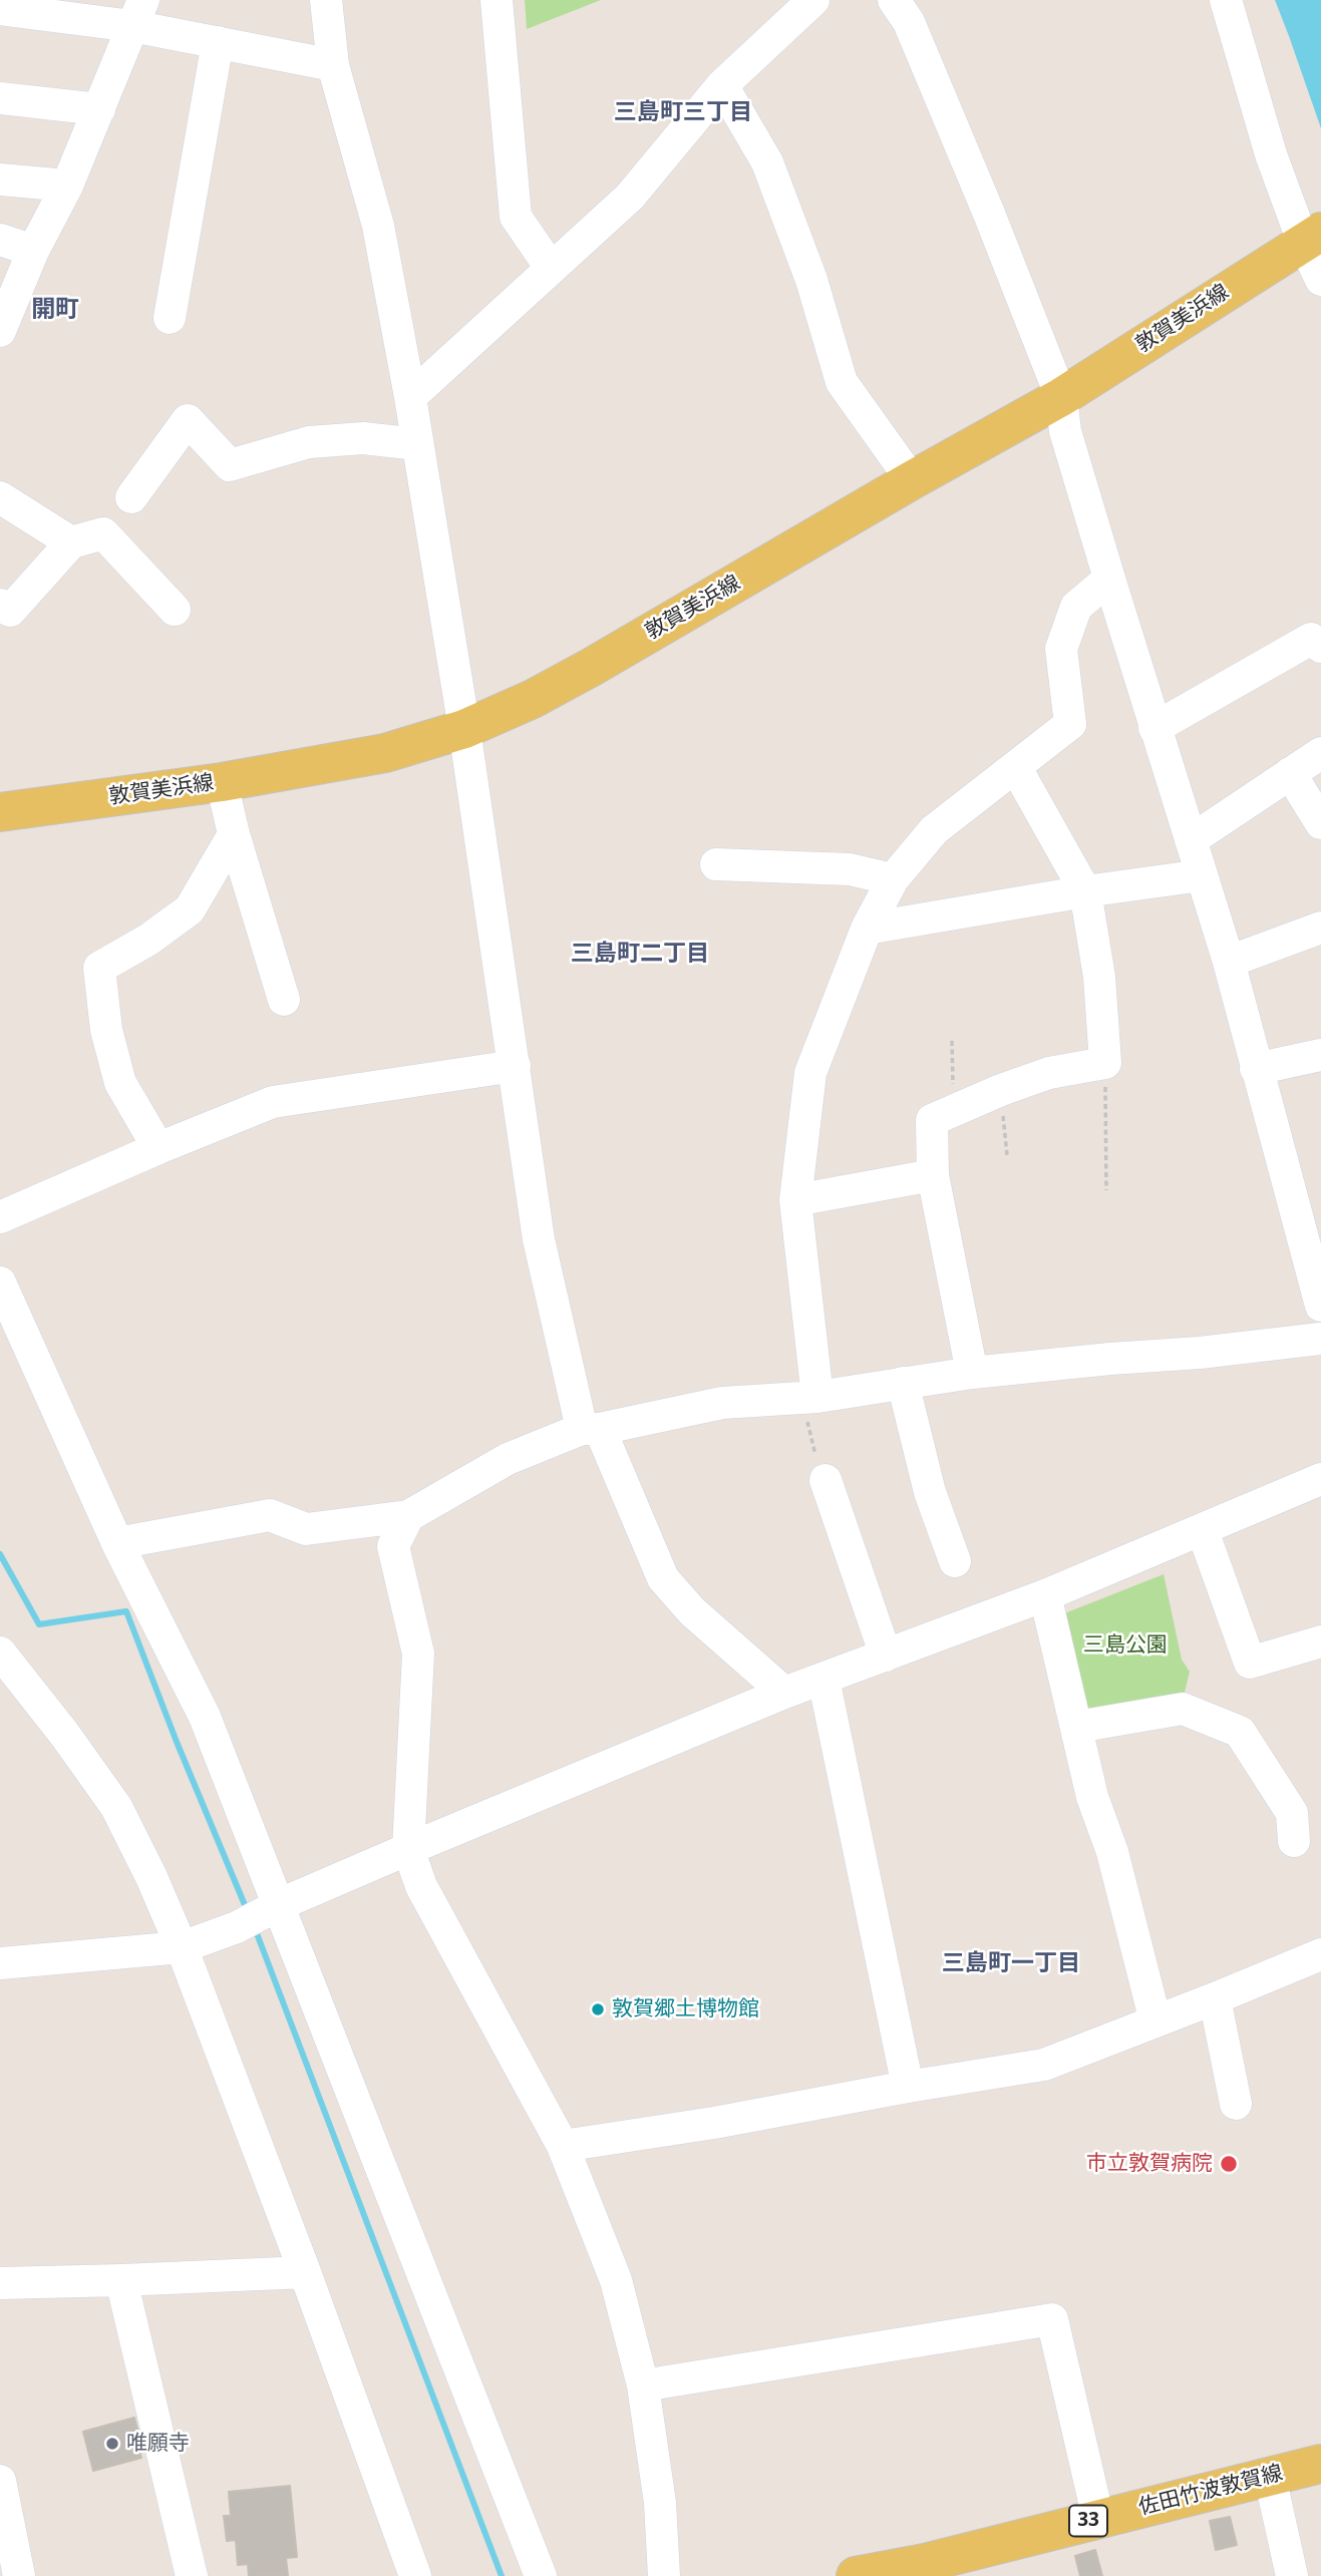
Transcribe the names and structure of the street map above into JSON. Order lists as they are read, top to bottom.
{
  "streets": {
    "main road": ["敦賀美浜線", "佐田竹波敦賀線", "33"]
  },
  "districts": [
    "三島町三丁目",
    "開町",
    "三島町二丁目",
    "三島町一丁目"
  ],
  "parks": ["三島公園"],
  "places": ["敦賀郷土博物館", "市立敦賀病院", "唯願寺"]
}
